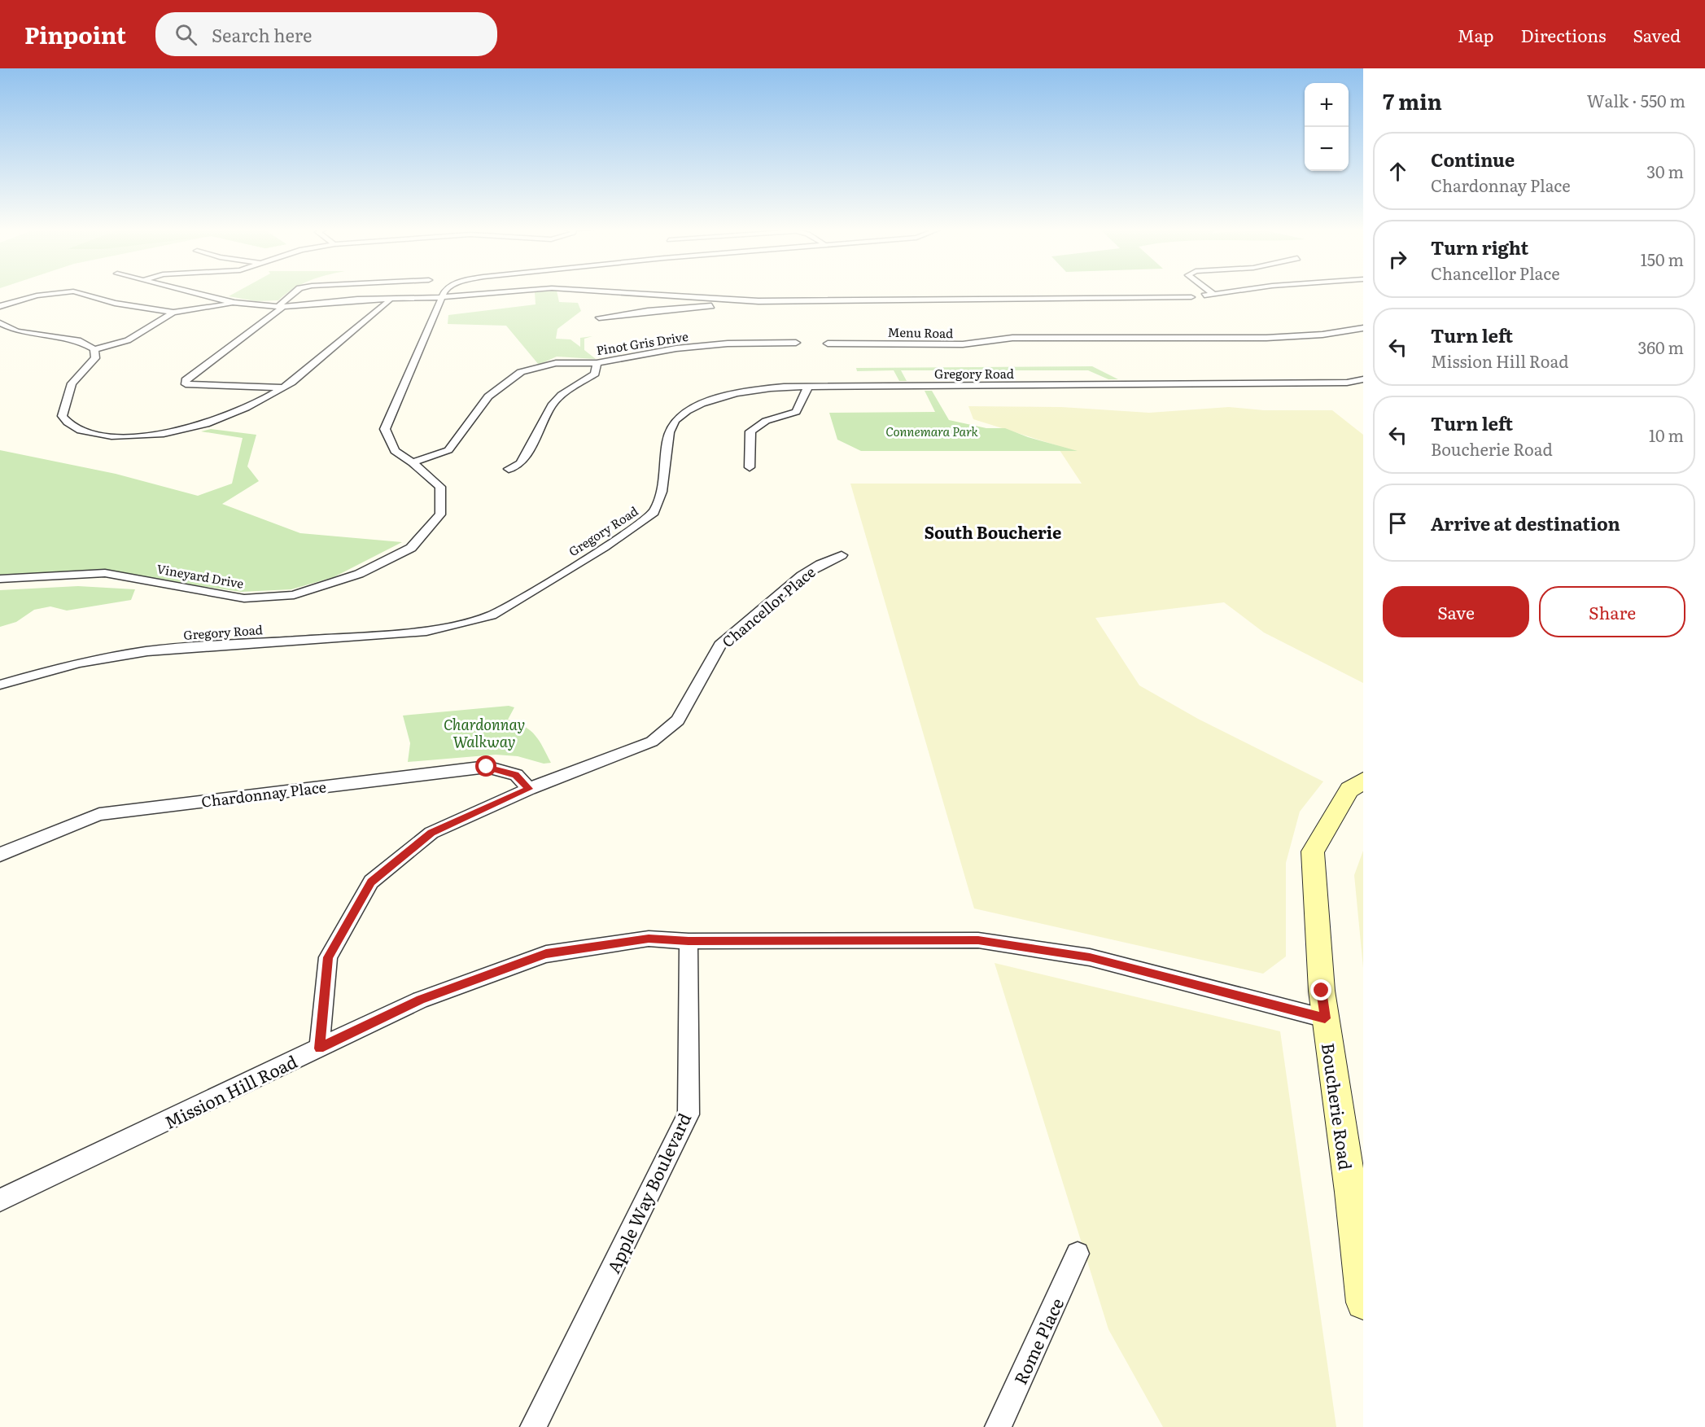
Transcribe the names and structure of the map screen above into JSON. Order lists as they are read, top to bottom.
{
  "streets": {
    "main road": ["Boucherie Road"],
    "street": [
      "Menu Road",
      "Pinot Gris Drive",
      "Gregory Road",
      "Vineyard Drive",
      "Chancellor Place",
      "Chardonnay Place",
      "Mission Hill Road",
      "Apple Way Boulevard",
      "Rome Place"
    ]
  },
  "crossings": [
    ["Pinot Gris Drive", "Vineyard Drive"],
    ["Chancellor Place", "Chardonnay Place"],
    ["Chancellor Place", "Mission Hill Road"],
    ["Mission Hill Road", "Boucherie Road"],
    ["Mission Hill Road", "Apple Way Boulevard"]
  ],
  "districts": ["South Boucherie"],
  "parks": ["Connemara Park", "Chardonnay Walkway"],
  "page": {
    "header": "Pinpoint",
    "search": "Search here",
    "nav": ["Map", "Directions", "Saved"],
    "heading": ["7 min", "Walk · 550 m"],
    "map_buttons": ["+", "−"],
    "list": [
      ["Continue", "Chardonnay Place", "30 m"],
      ["Turn right", "Chancellor Place", "150 m"],
      ["Turn left", "Mission Hill Road", "360 m"],
      ["Turn left", "Boucherie Road", "10 m"],
      "Arrive at destination"
    ],
    "buttons": ["Save", "Share"]
  }
}
